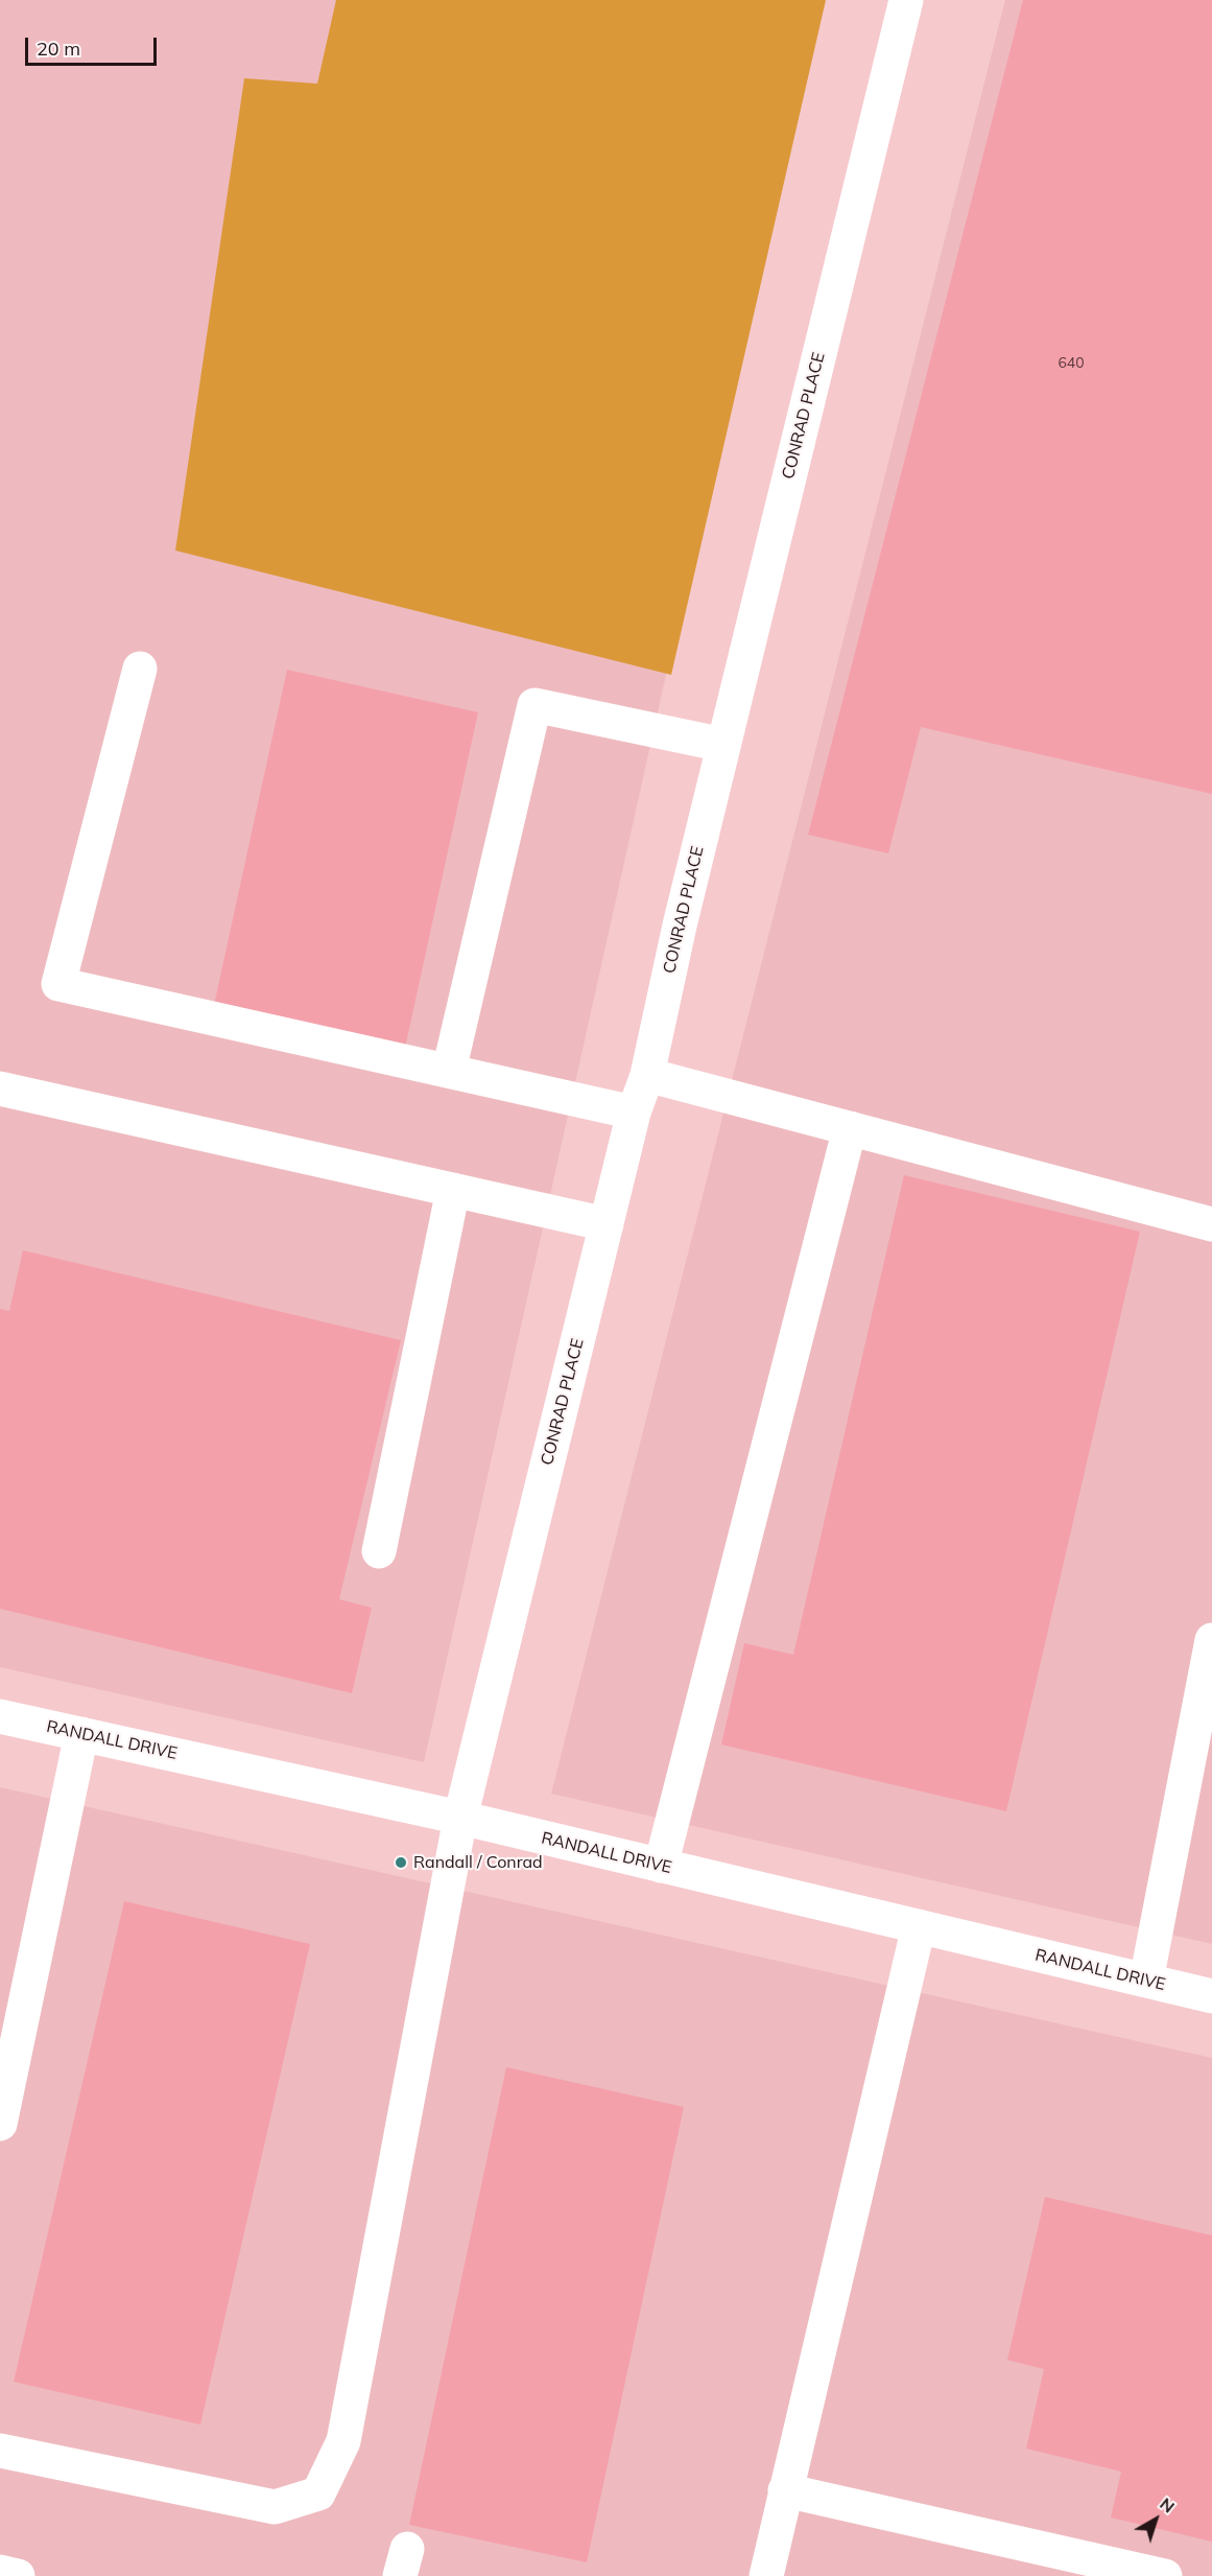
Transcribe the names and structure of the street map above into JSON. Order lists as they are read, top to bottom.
{
  "streets": {
    "street": ["CONRAD PLACE", "RANDALL DRIVE"]
  },
  "crossings": [
    ["CONRAD PLACE", "RANDALL DRIVE"]
  ],
  "places": ["Randall / Conrad"],
  "house_numbers": ["640"],
  "scale_bar": "20 m",
  "north": "top right"
}
